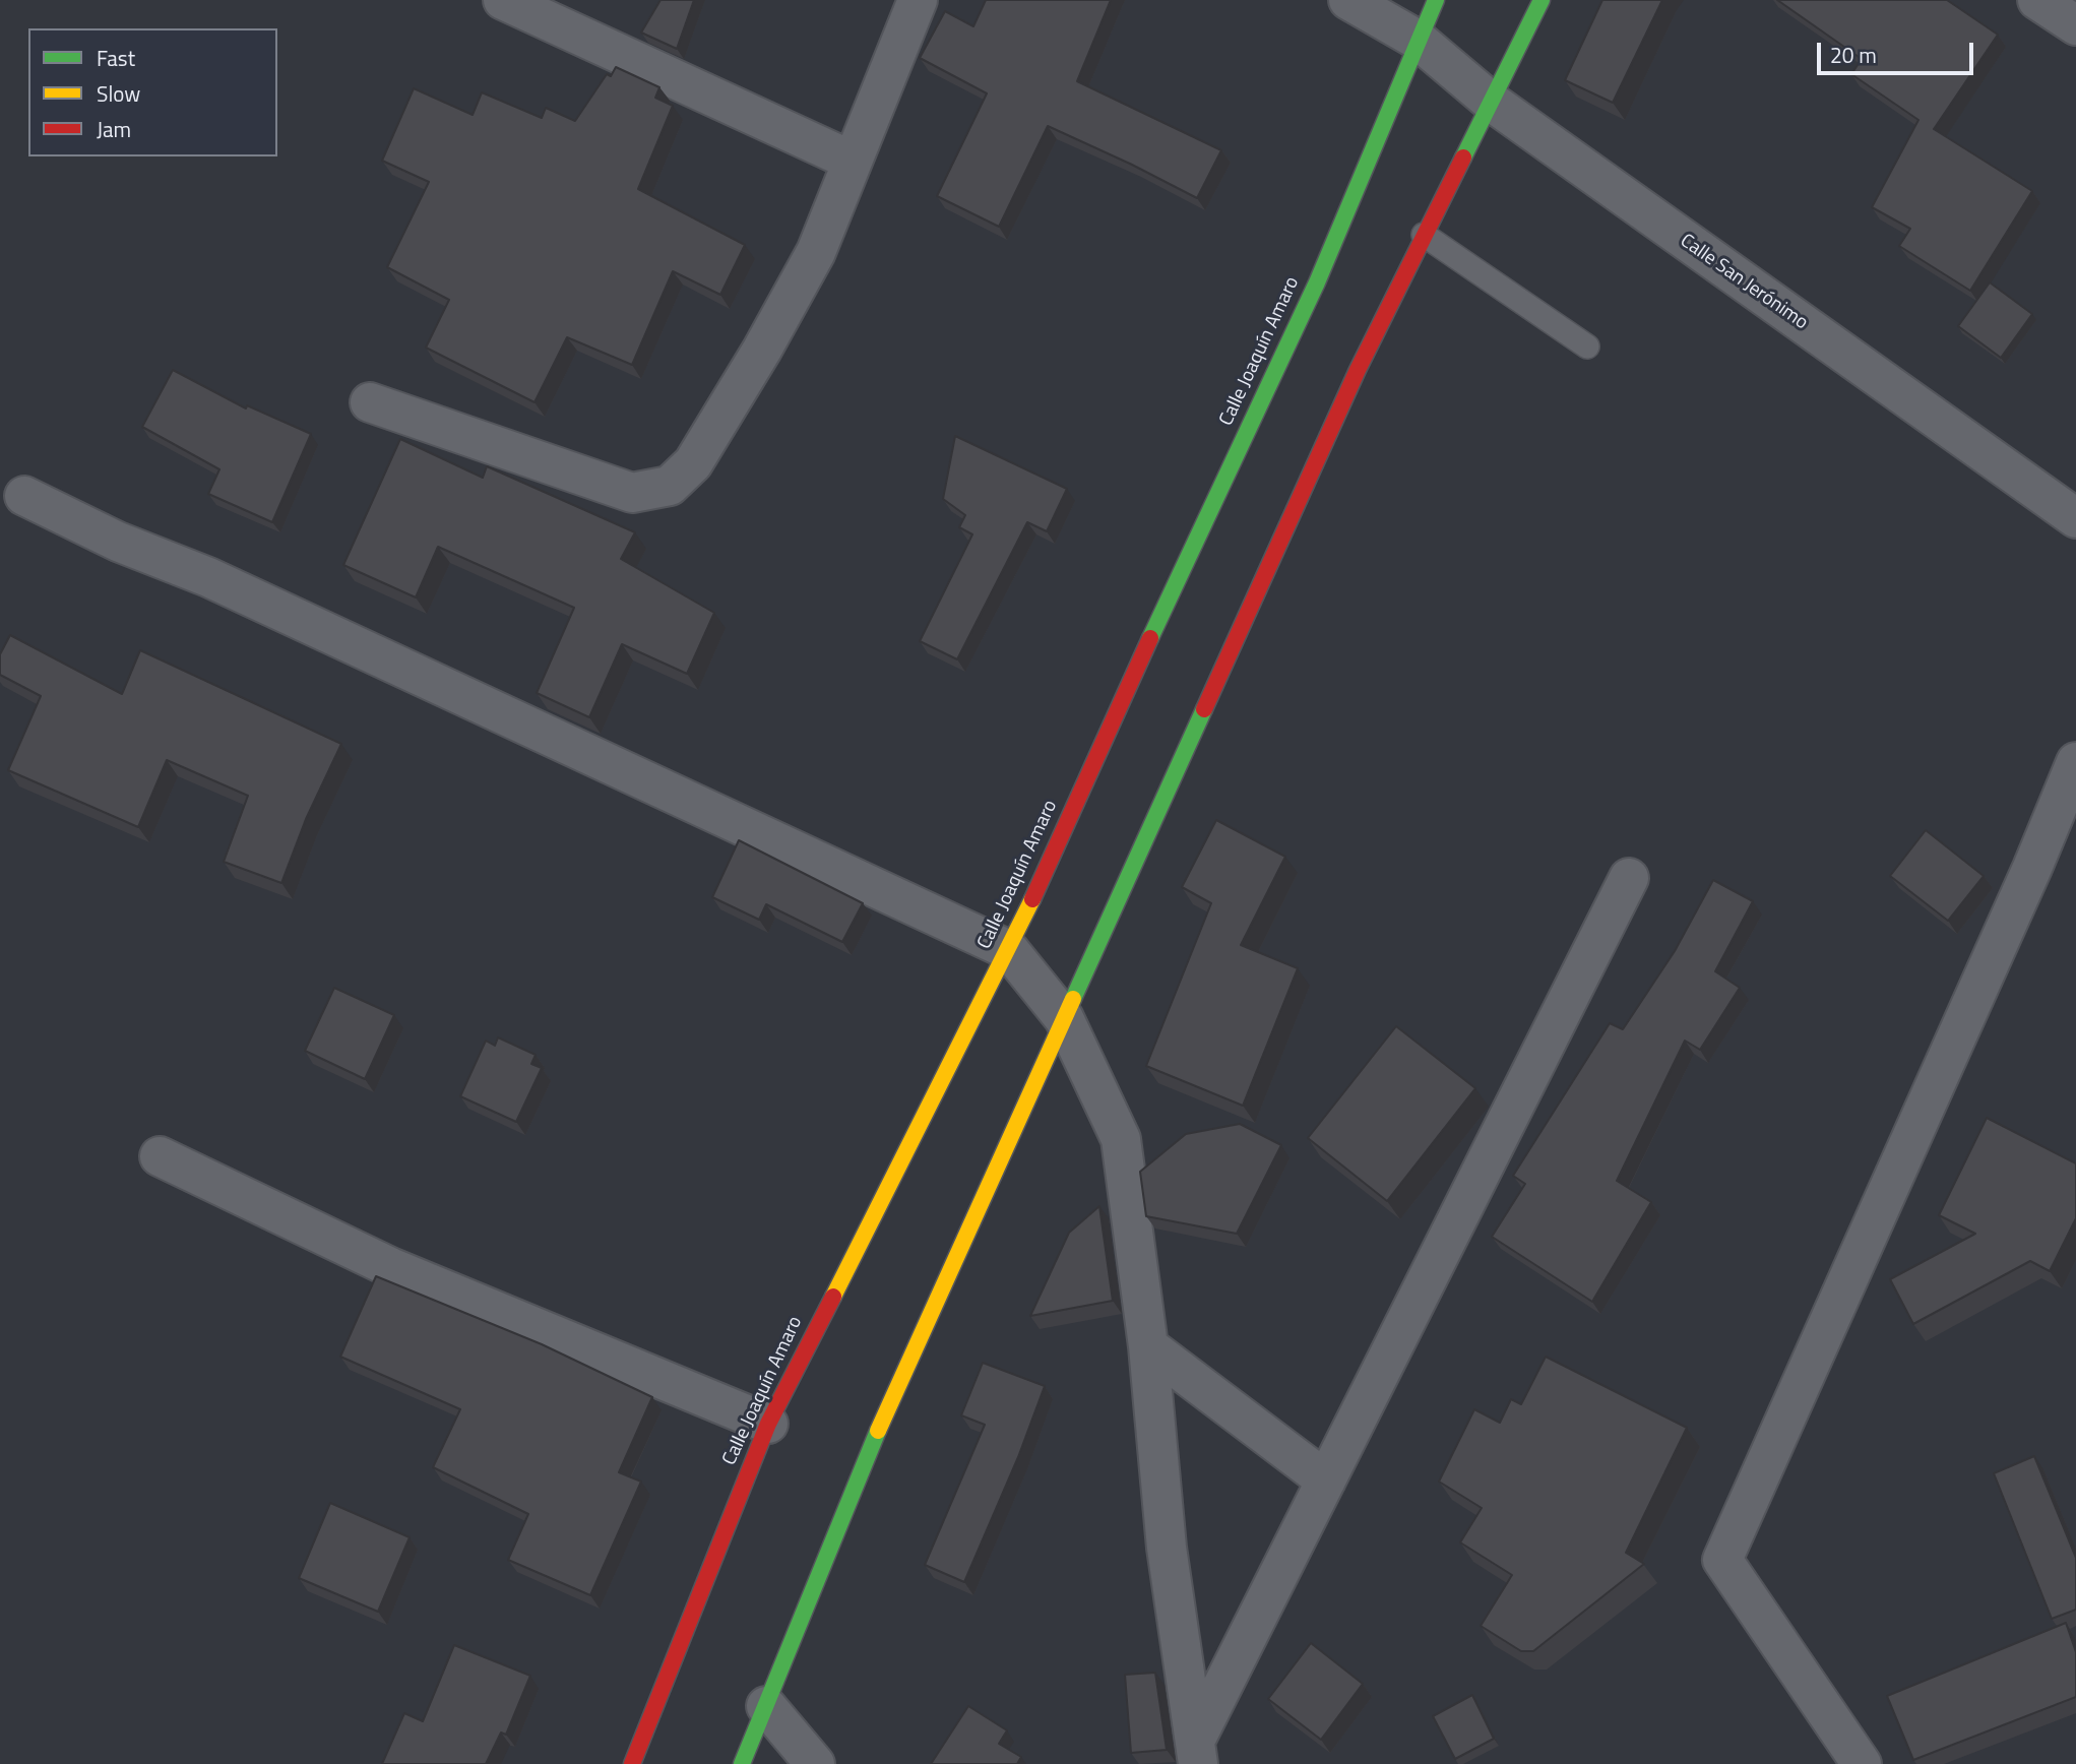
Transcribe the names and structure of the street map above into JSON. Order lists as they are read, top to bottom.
{
  "streets": {
    "main road": ["Calle Joaquín Amaro"],
    "street": ["Calle San Jerónimo"]
  },
  "crossings": [
    ["Calle San Jerónimo", "Calle Joaquín Amaro"]
  ],
  "legend": ["Fast", "Slow", "Jam"],
  "scale_bar": "20 m"
}
